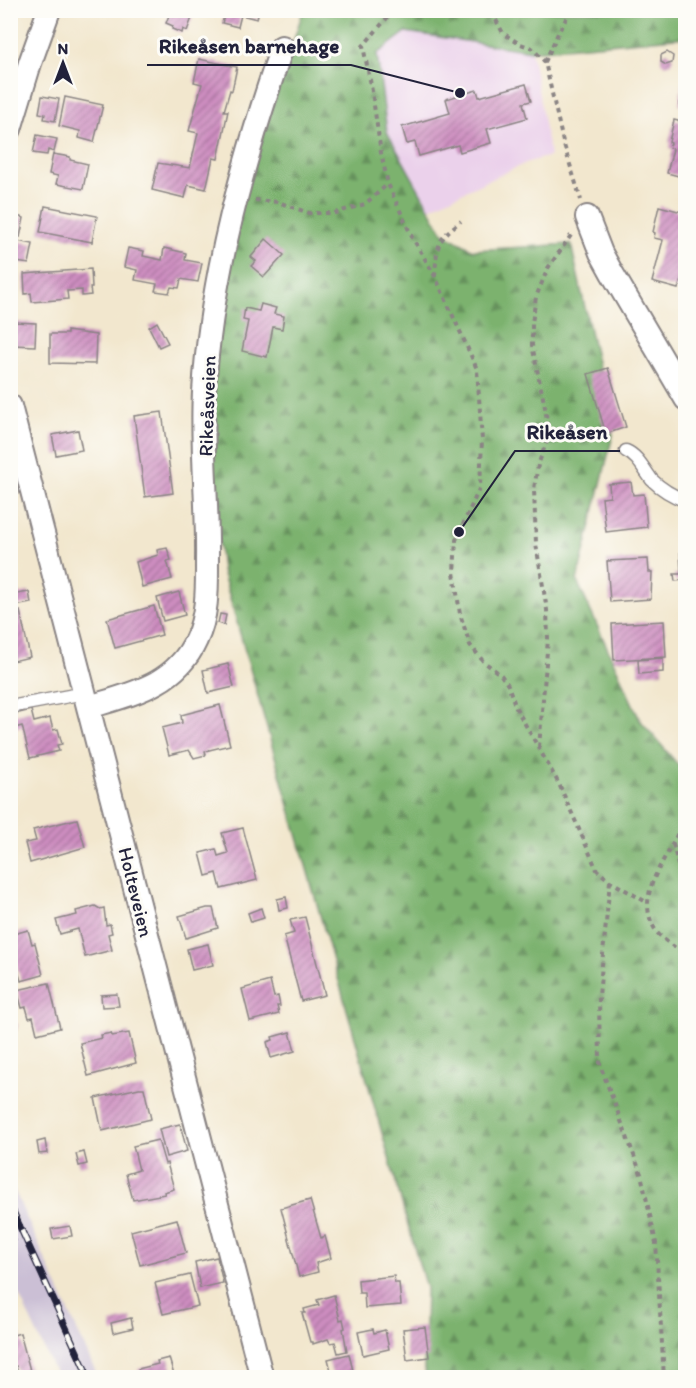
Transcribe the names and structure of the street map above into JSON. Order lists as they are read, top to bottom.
{
  "streets": {
    "street": ["Rikeåsveien", "Holteveien"]
  },
  "crossings": [
    ["Rikeåsveien", "Holteveien"]
  ],
  "places": ["Rikeåsen barnehage", "Rikeåsen"],
  "north": "top"
}
